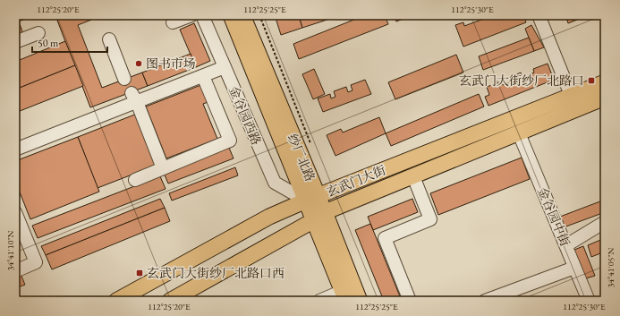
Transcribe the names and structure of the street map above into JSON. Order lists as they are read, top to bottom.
{
  "streets": {
    "main road": ["纱厂北路", "玄武门大街"],
    "street": ["金谷园西路", "金谷园中街"]
  },
  "crossings": [
    ["金谷园西路", "纱厂北路"],
    ["金谷园西路", "玄武门大街"],
    ["纱厂北路", "玄武门大街"],
    ["玄武门大街", "金谷园中街"]
  ],
  "places": {
    "other": ["图书市场"],
    "transit": ["玄武门大街纱厂北路口", "玄武门大街纱厂北路口西"]
  },
  "scale_bar": "50 m",
  "coordinates": [
    "112°25'20\"E",
    "112°25'25\"E",
    "112°25'30\"E",
    "34°41'10\"N",
    "34°41'05\"N"
  ]
}
